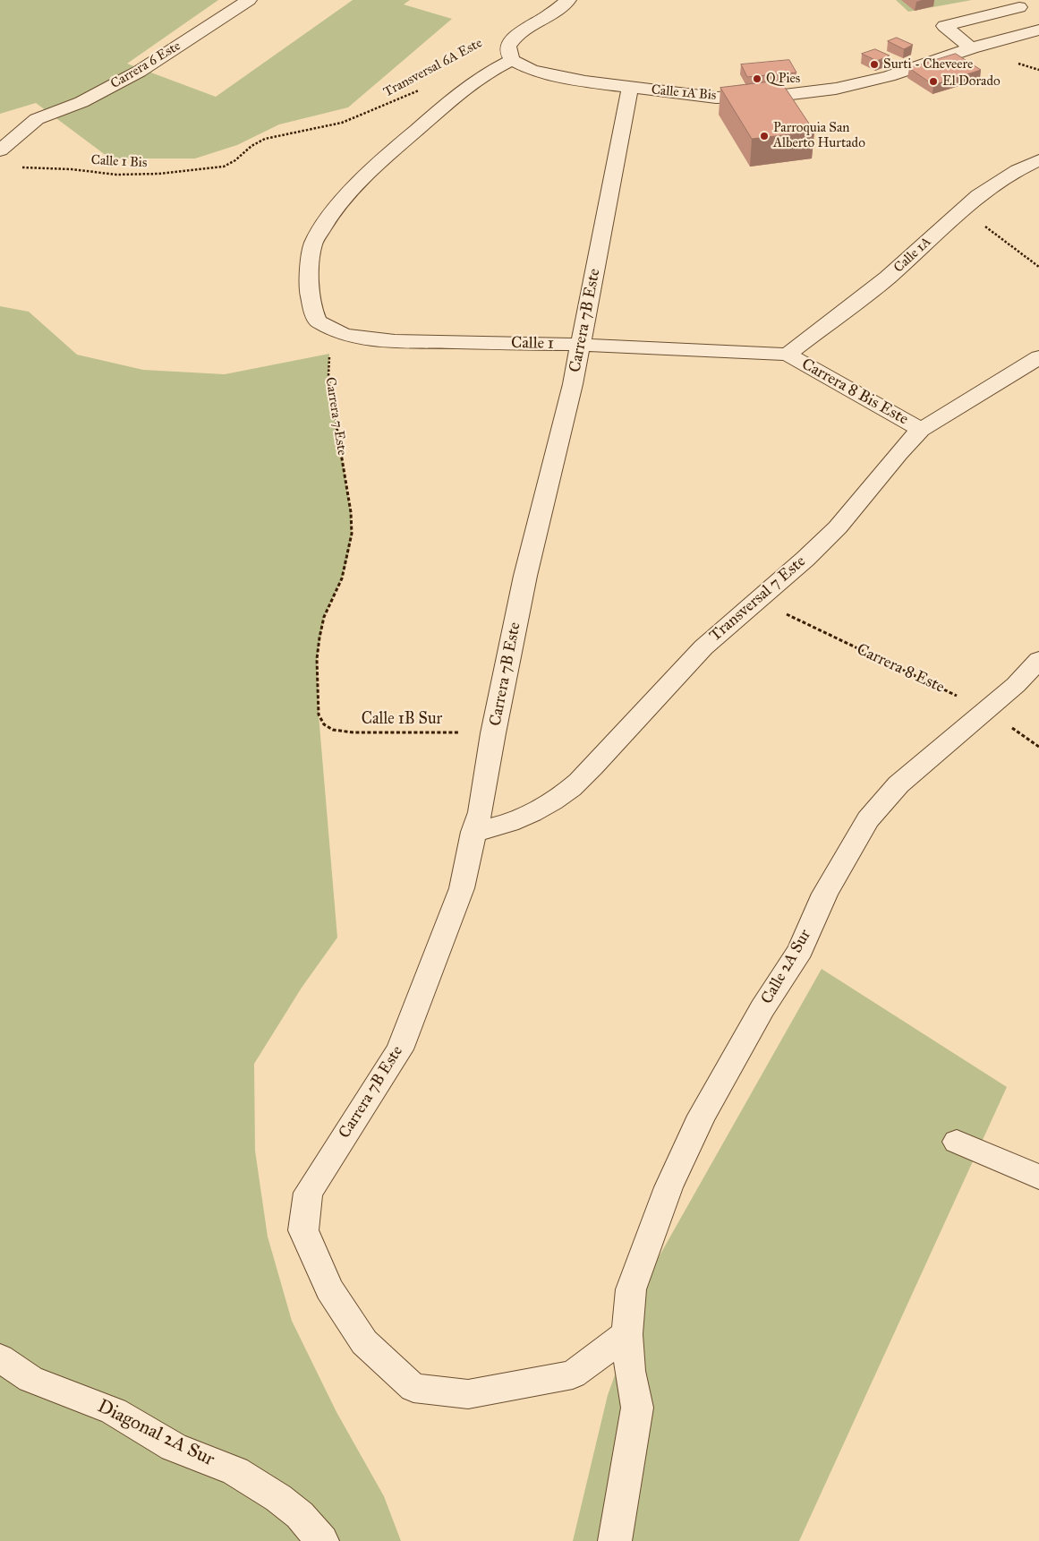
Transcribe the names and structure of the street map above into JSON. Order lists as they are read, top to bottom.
{
  "streets": {
    "street": [
      "Carrera 6 Este",
      "Calle 1A Bis",
      "Calle 1A",
      "Carrera 7B Este",
      "Calle 1",
      "Carrera 8 Bis Este",
      "Transversal 7 Este",
      "Calle 2A Sur",
      "Diagonal 2A Sur"
    ],
    "path": [
      "Transversal 6A Este",
      "Calle 1 Bis",
      "Carrera 7 Este",
      "Carrera 8 Este",
      "Calle 1B Sur"
    ]
  },
  "crossings": [
    ["Transversal 6A Este", "Calle 1 Bis"],
    ["Calle 1A Bis", "Carrera 7B Este"],
    ["Calle 1A", "Calle 1"],
    ["Calle 1A", "Carrera 8 Bis Este"],
    ["Carrera 7B Este", "Calle 1"],
    ["Carrera 7B Este", "Transversal 7 Este"],
    ["Carrera 7B Este", "Calle 1B Sur"],
    ["Carrera 7B Este", "Calle 2A Sur"],
    ["Calle 1", "Carrera 8 Bis Este"],
    ["Calle 1", "Carrera 7 Este"],
    ["Carrera 8 Bis Este", "Transversal 7 Este"],
    ["Carrera 7 Este", "Calle 1B Sur"],
    ["Transversal 7 Este", "Carrera 8 Este"],
    ["Carrera 8 Este", "Calle 2A Sur"]
  ],
  "places": [
    "Surti - Cheveere",
    "Q Pies",
    "El Dorado",
    "Parroquia San Alberto Hurtado"
  ]
}
